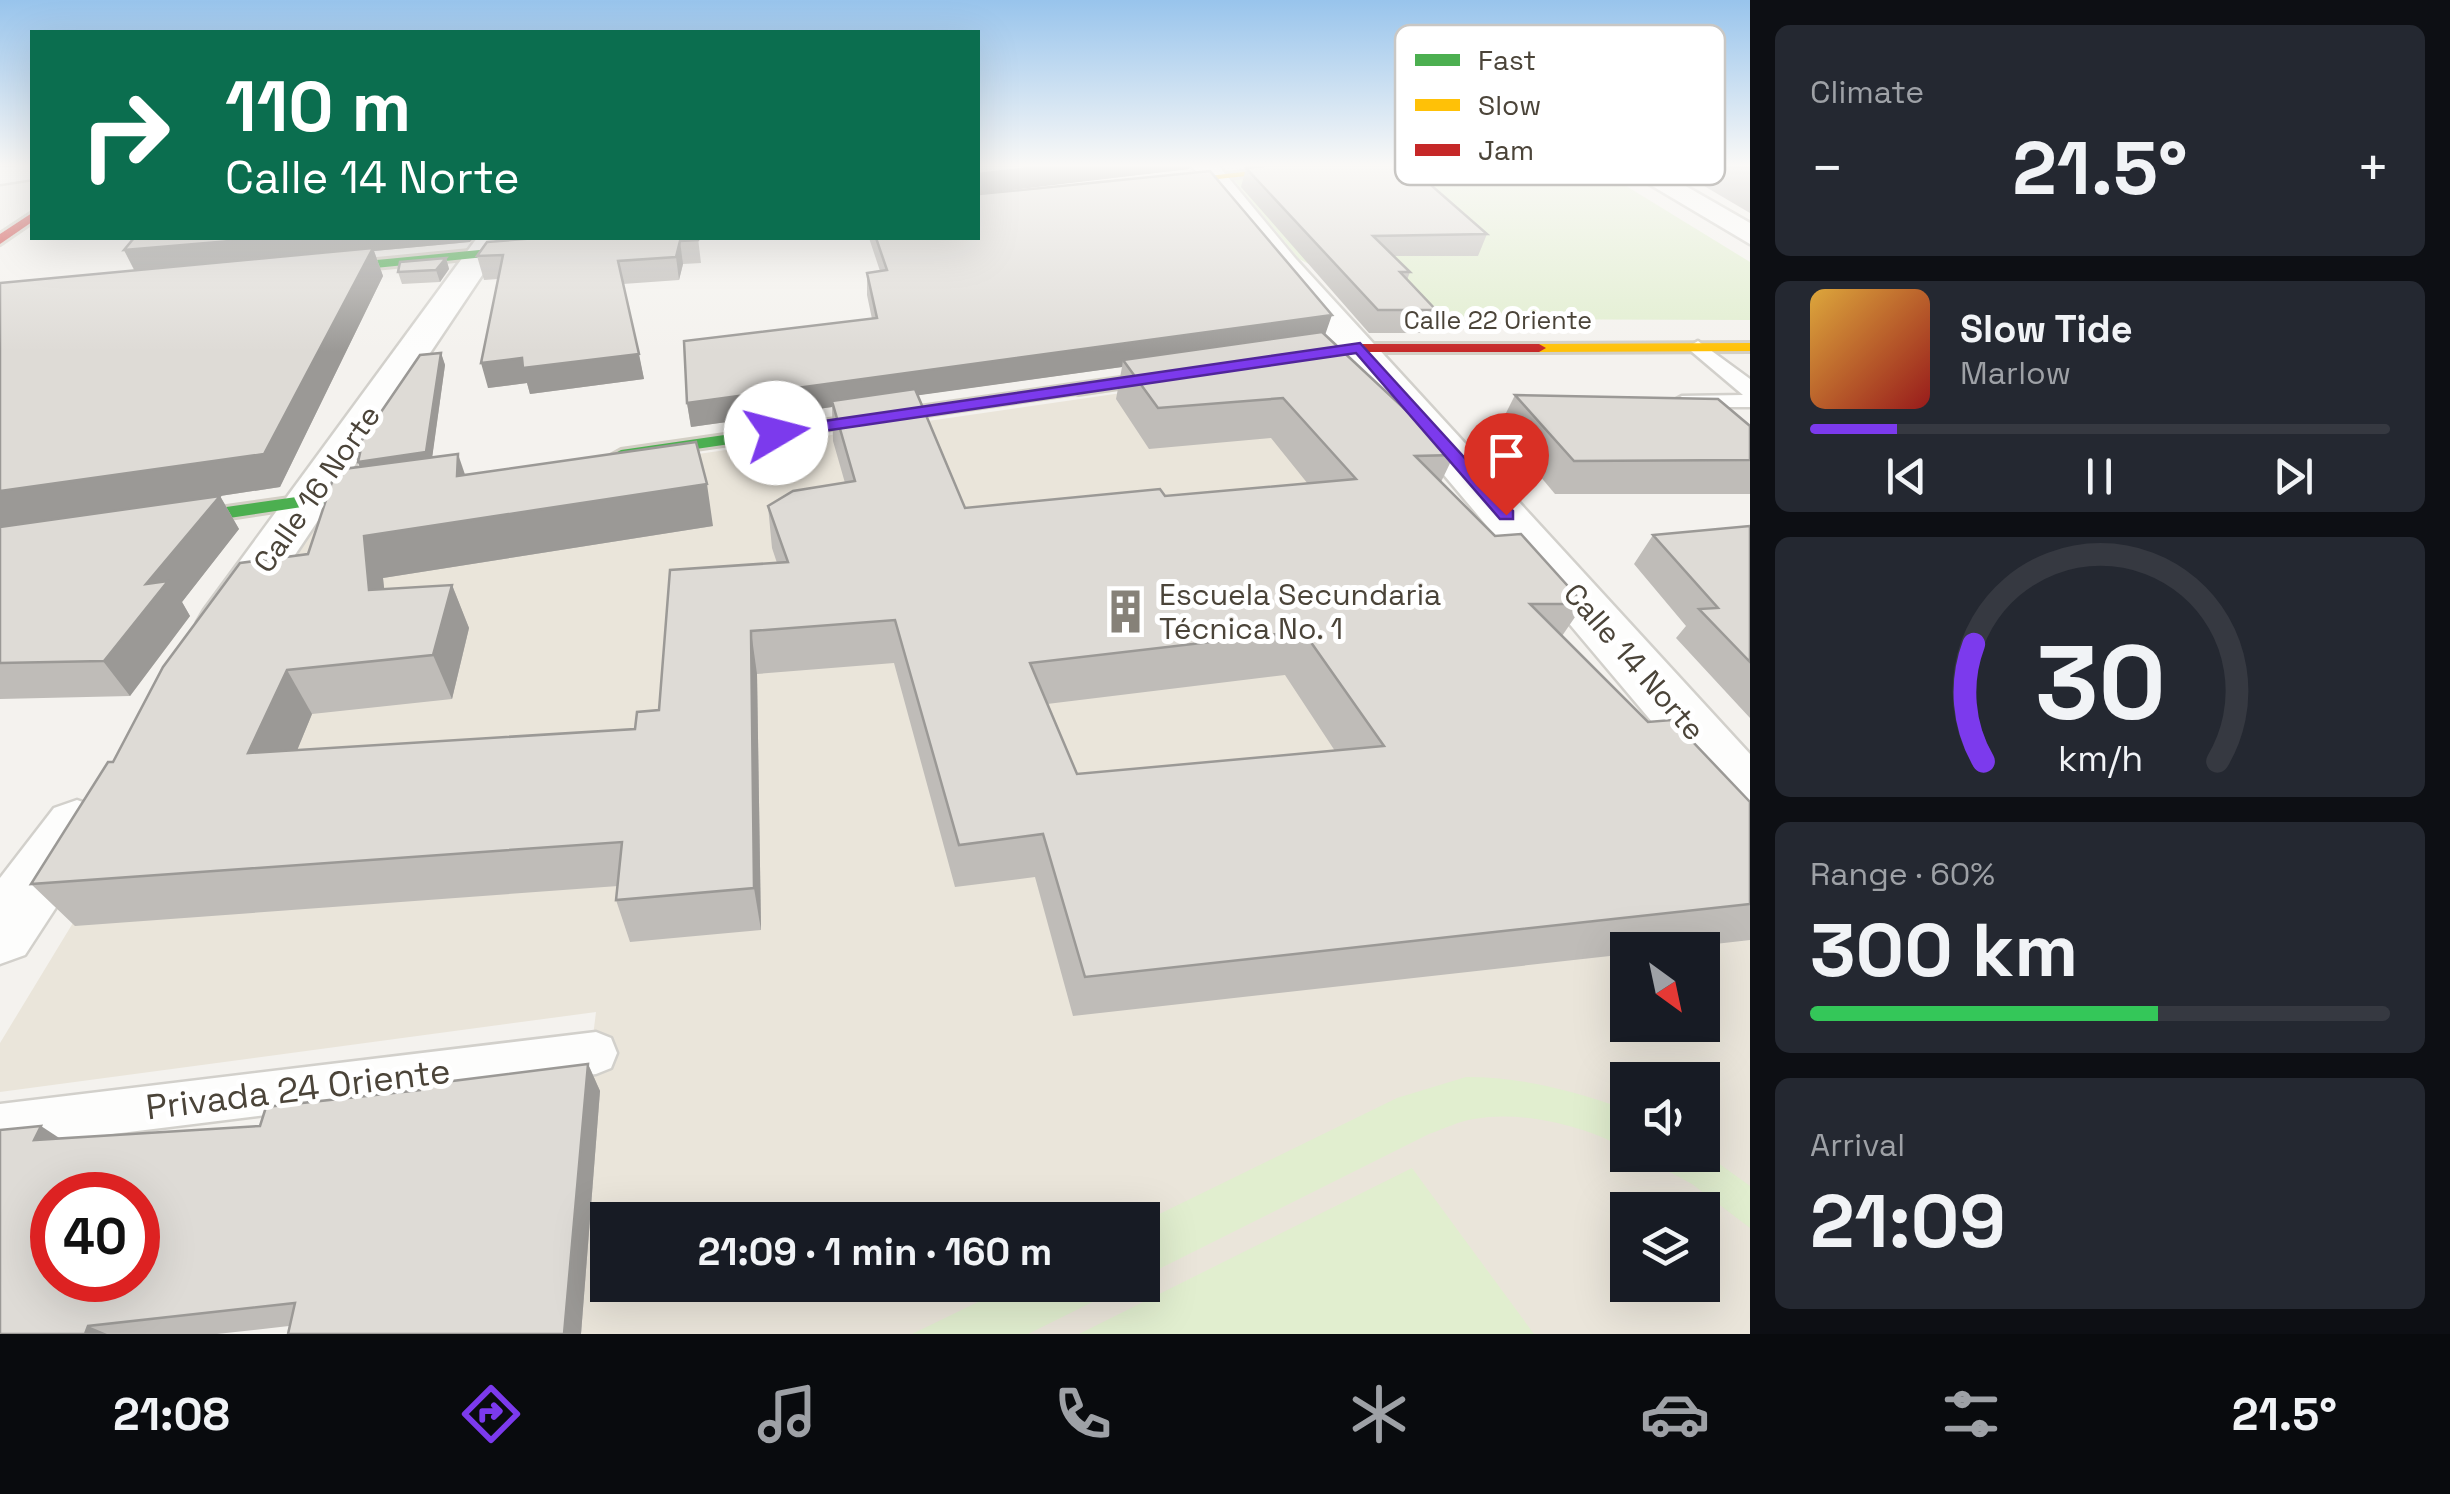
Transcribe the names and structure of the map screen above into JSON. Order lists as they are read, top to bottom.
{
  "streets": {
    "street": ["Calle 22 Oriente", "Calle 16 Norte", "Calle 14 Norte"],
    "lane": ["Privada 24 Oriente"]
  },
  "crossings": [
    ["Calle 22 Oriente", "Calle 14 Norte"]
  ],
  "places": {
    "building": ["Escuela Secundaria Técnica No. 1"]
  },
  "legend": ["Fast", "Slow", "Jam"],
  "north": "bottom right",
  "page": {
    "tile": [
      "Climate",
      ["Range · 60%", "300 km"],
      ["Arrival", "21:09"]
    ],
    "turn": ["110 m", "Calle 14 Norte"],
    "heat": ["−", "21.5°", "+"],
    "song": ["Slow Tide", "Marlow"],
    "limit": "40",
    "trip": "21:09 · 1 min · 160 m",
    "tabs": ["21:08", "21.5°"],
    "gauge": ["30", "km/h"]
  }
}
